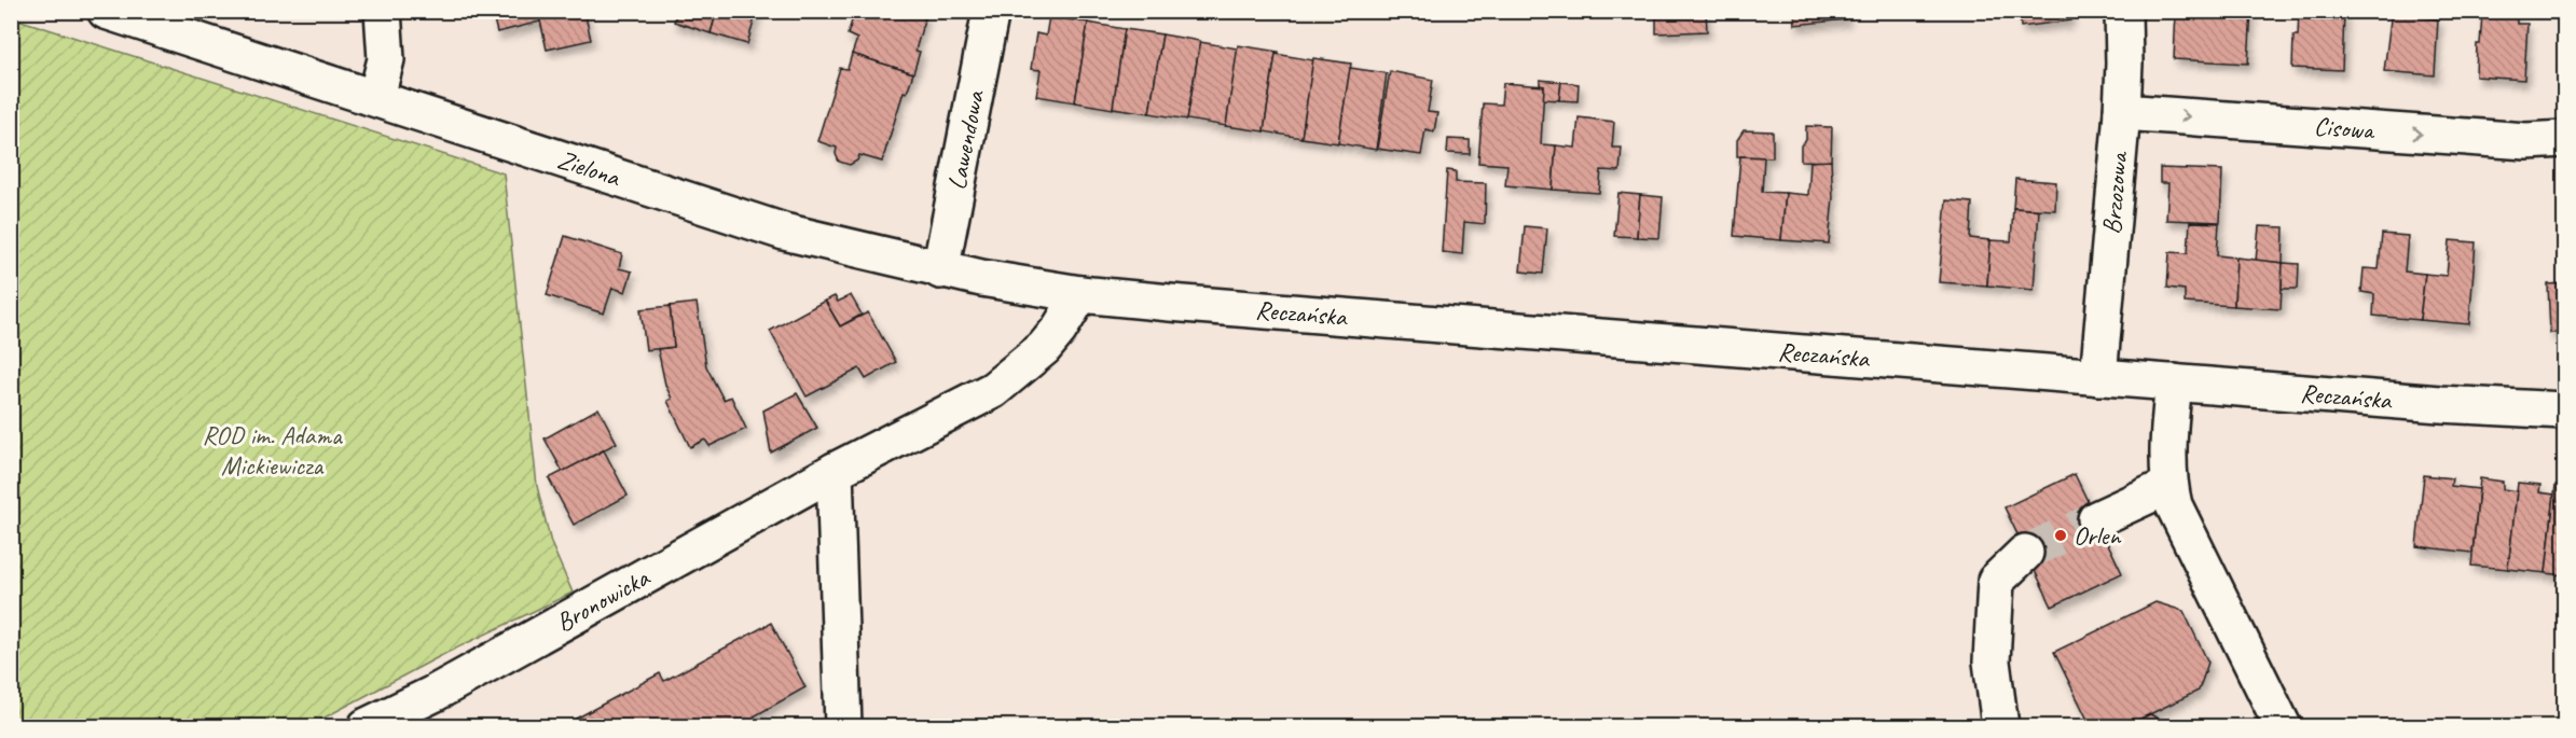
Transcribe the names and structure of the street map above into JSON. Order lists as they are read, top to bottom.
{
  "streets": {
    "street": [
      "Cisowa",
      "Lawendowa",
      "Zielona",
      "Brzozowa",
      "Reczańska",
      "Bronowicka"
    ]
  },
  "crossings": [
    ["Cisowa", "Brzozowa"],
    ["Lawendowa", "Zielona"],
    ["Zielona", "Reczańska"],
    ["Zielona", "Bronowicka"],
    ["Brzozowa", "Reczańska"],
    ["Reczańska", "Bronowicka"]
  ],
  "one_way": ["Cisowa"],
  "parks": ["ROD im. Adama Mickiewicza"],
  "places": ["Orlen"]
}
